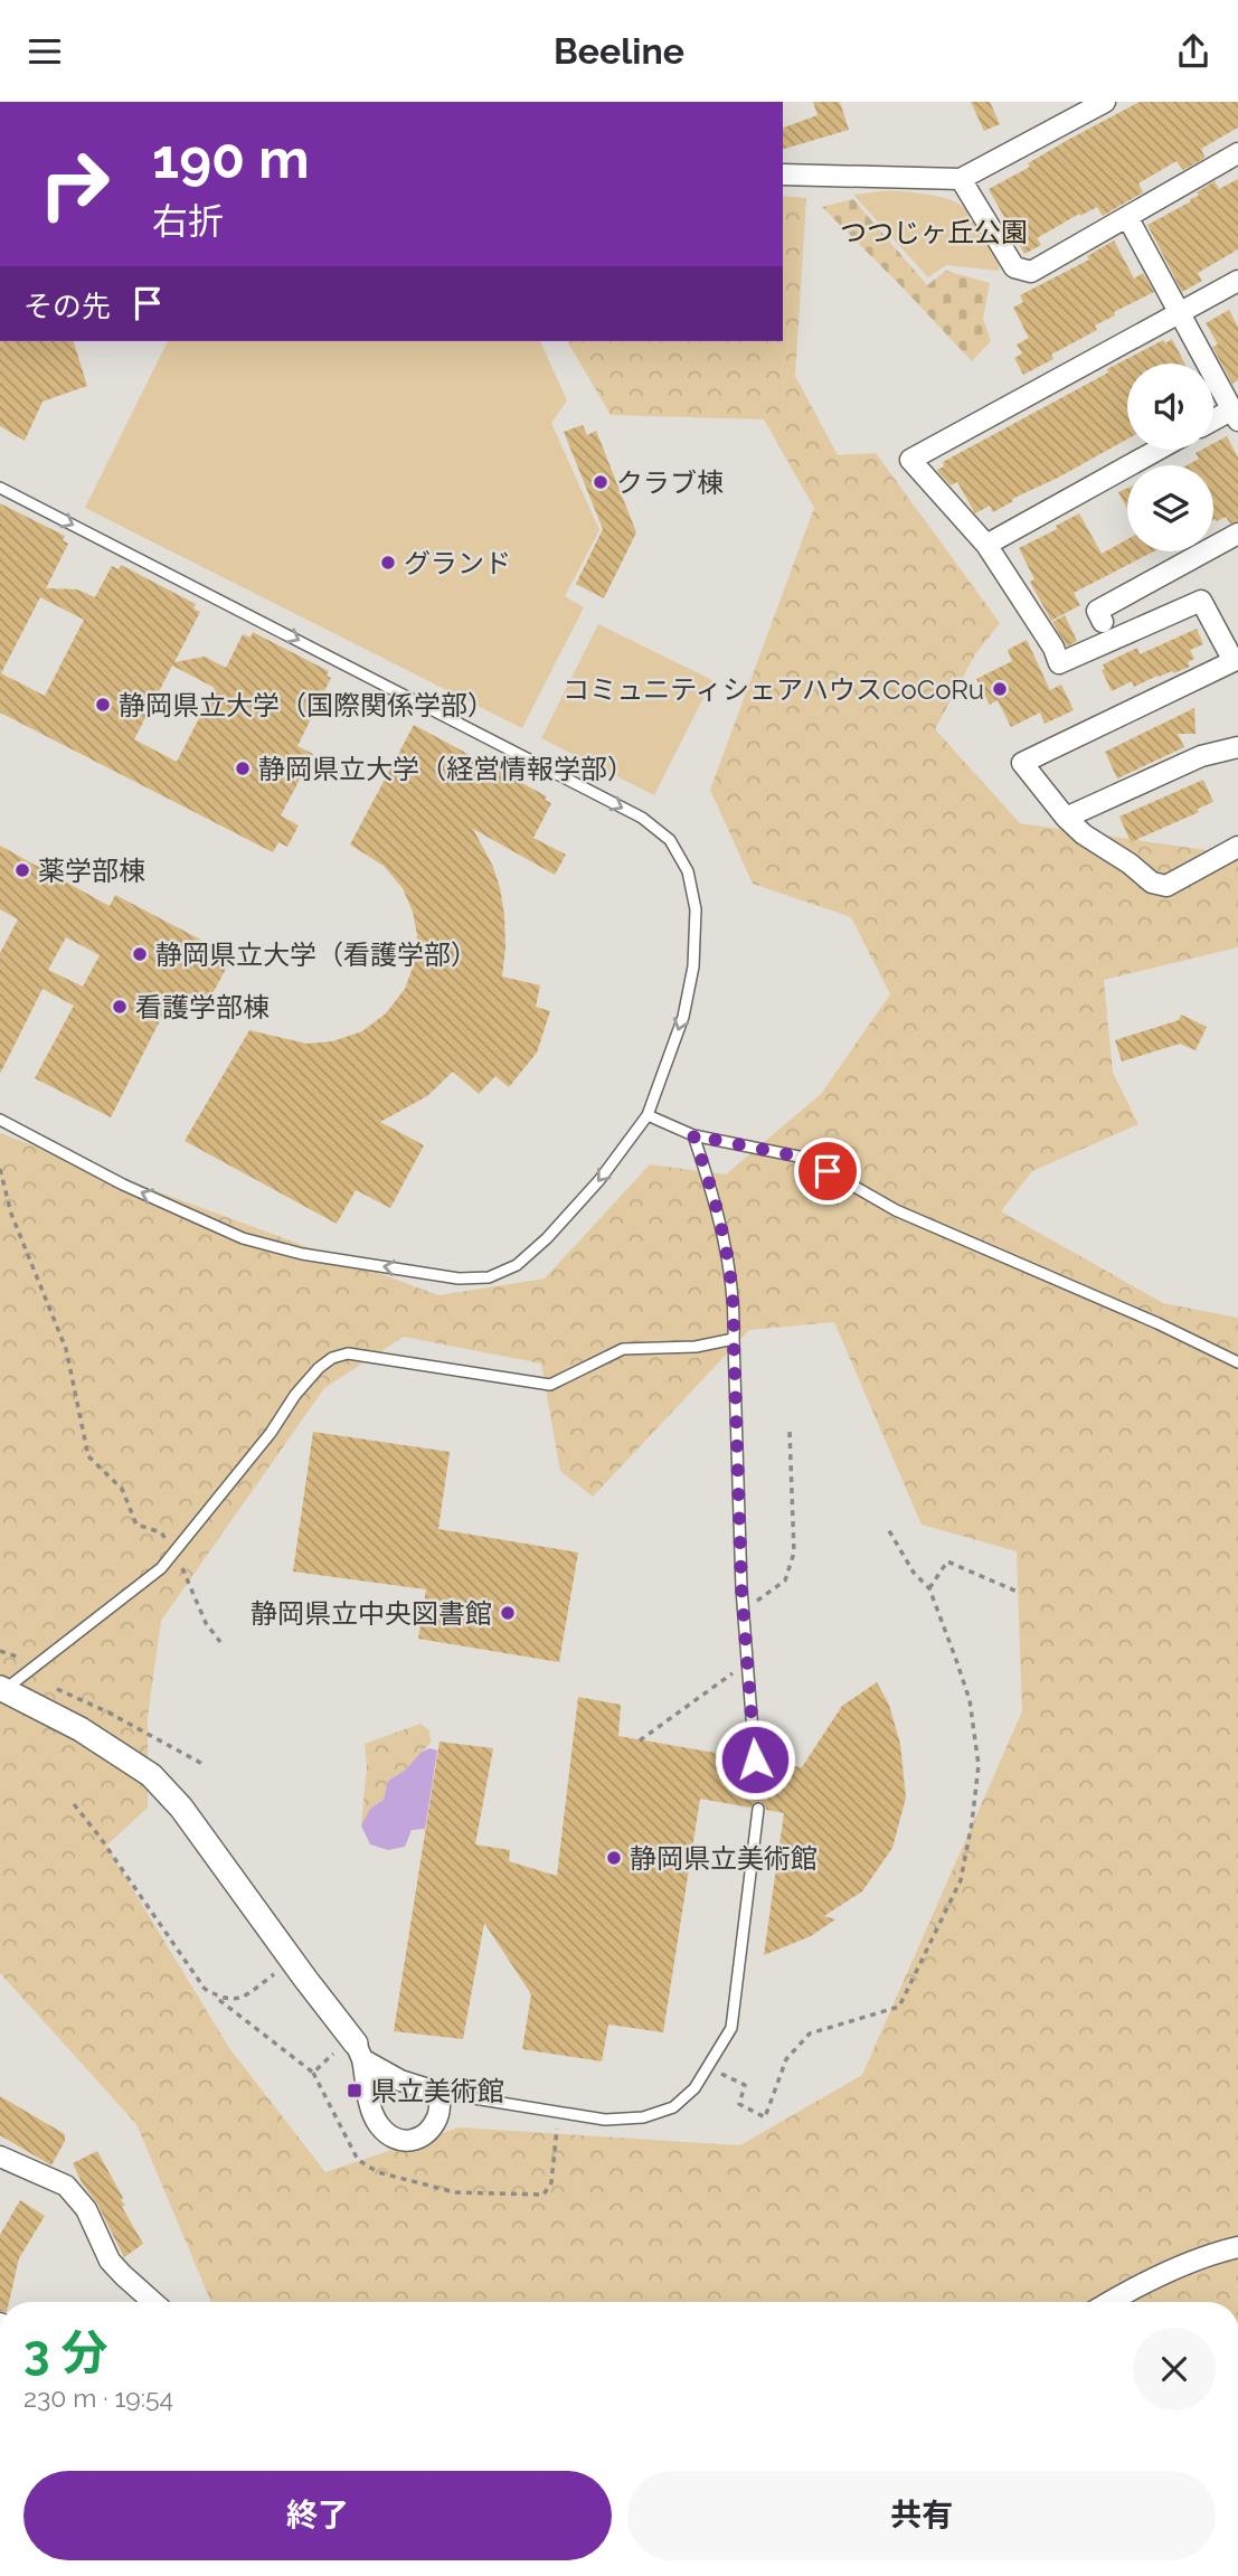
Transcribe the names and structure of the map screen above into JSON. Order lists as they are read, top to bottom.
{
  "parks": ["つつじヶ丘公園"],
  "places": {
    "other": [
      "クラブ棟",
      "グランド",
      "コミュニティシェアハウスCoCoRu",
      "静岡県立大学（国際関係学部）",
      "静岡県立大学（経営情報学部）",
      "薬学部棟",
      "静岡県立大学（看護学部）",
      "看護学部棟",
      "静岡県立中央図書館",
      "静岡県立美術館"
    ],
    "transit": ["県立美術館"]
  },
  "page": {
    "header": "Beeline",
    "turn": ["190 m", "右折"],
    "then": "その先",
    "heading": ["3 分", "230 m · 19:54"],
    "buttons": ["終了", "共有"]
  }
}
